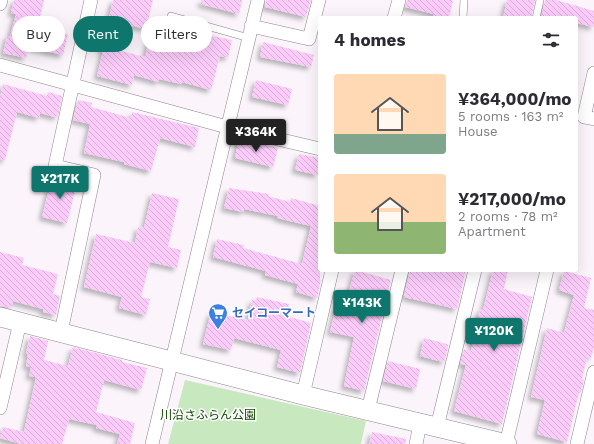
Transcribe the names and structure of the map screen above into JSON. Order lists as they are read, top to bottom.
{
  "parks": ["川沿さふらん公園"],
  "places": {
    "supermarket": ["セイコーマート"]
  },
  "page": {
    "chip": ["Buy", "Rent", "Filters"],
    "heading": "4 homes",
    "list": [
      {
        "name": "¥364,000/mo",
        "note": "5 rooms · 163 m² · House"
      },
      {
        "name": "¥217,000/mo",
        "note": "2 rooms · 78 m² · Apartment"
      }
    ],
    "price": [
      "¥364K",
      "¥217K",
      "¥143K",
      "¥120K"
    ]
  }
}
